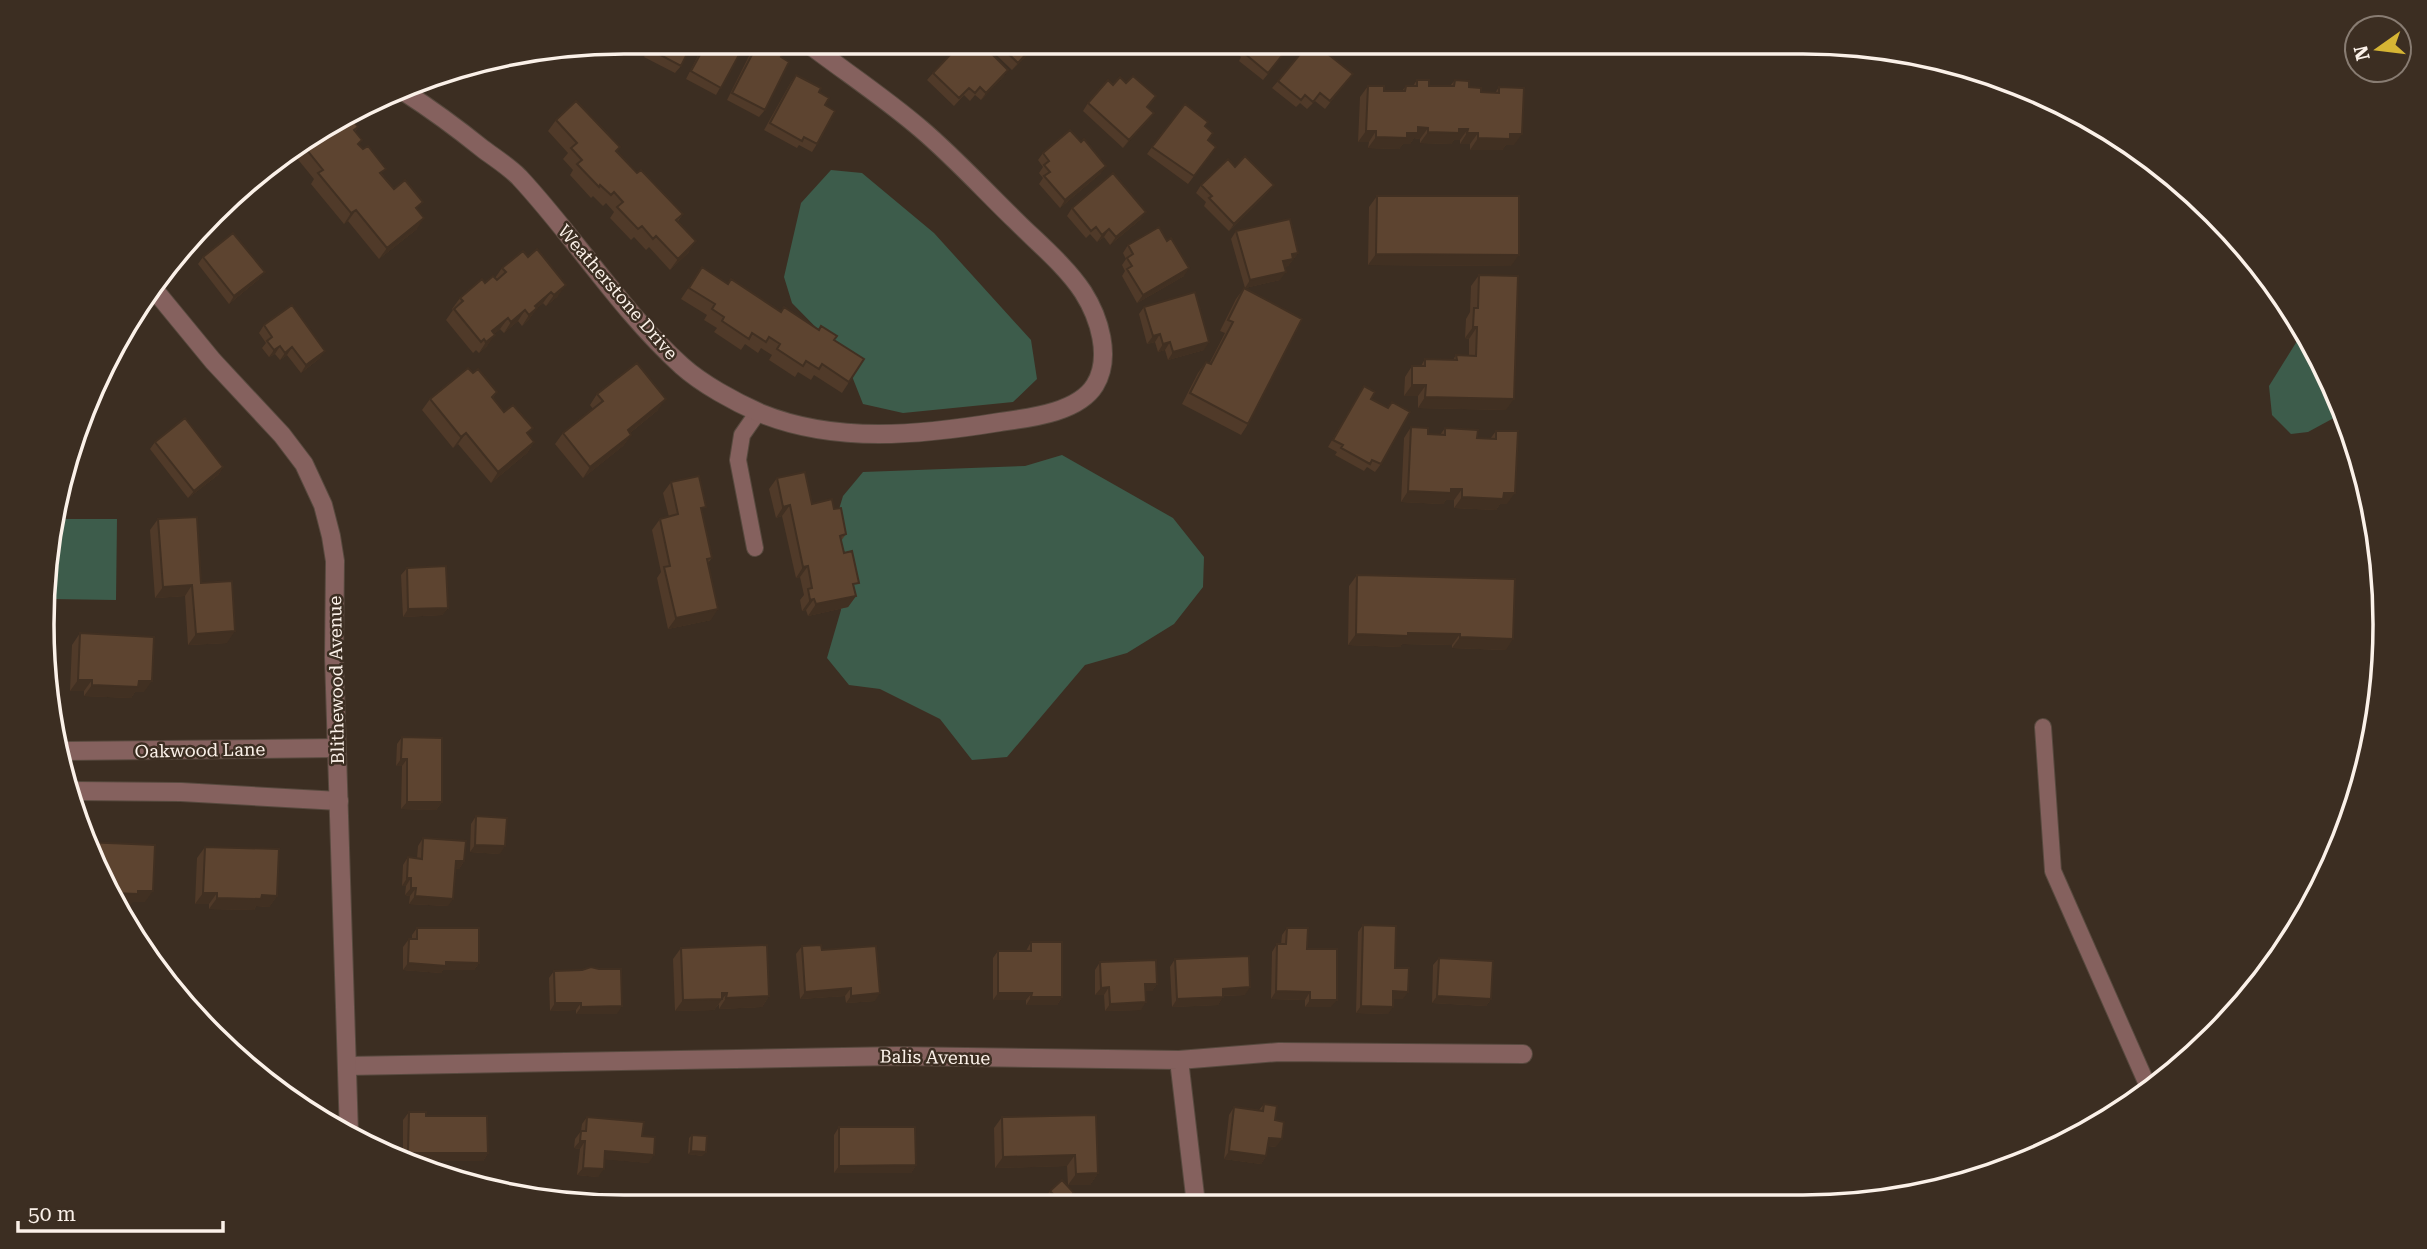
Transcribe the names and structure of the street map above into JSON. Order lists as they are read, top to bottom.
{
  "streets": {
    "street": [
      "Weatherstone Drive",
      "Blithewood Avenue",
      "Oakwood Lane",
      "Balis Avenue"
    ]
  },
  "crossings": [
    ["Blithewood Avenue", "Oakwood Lane"],
    ["Blithewood Avenue", "Balis Avenue"]
  ],
  "scale_bar": "50 m",
  "north": "left"
}
